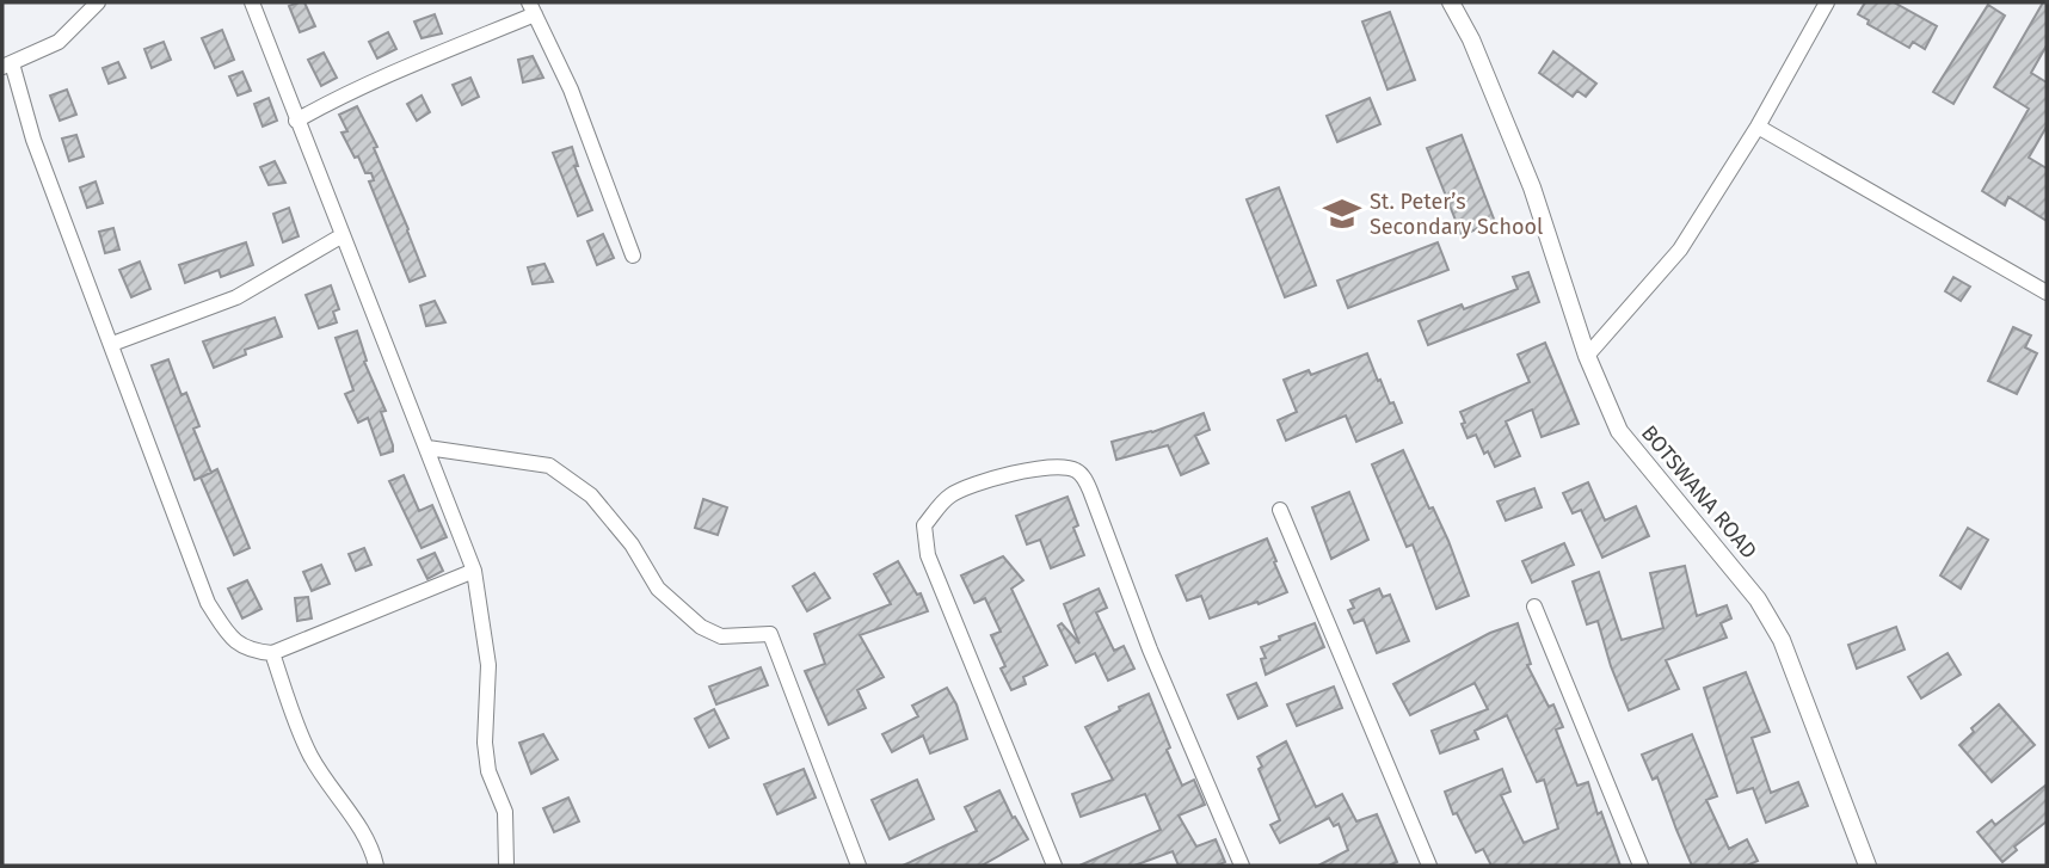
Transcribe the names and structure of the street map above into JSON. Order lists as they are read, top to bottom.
{
  "streets": {
    "street": ["BOTSWANA ROAD"]
  },
  "places": {
    "school or university": ["St. Peter’s Secondary School"]
  }
}
